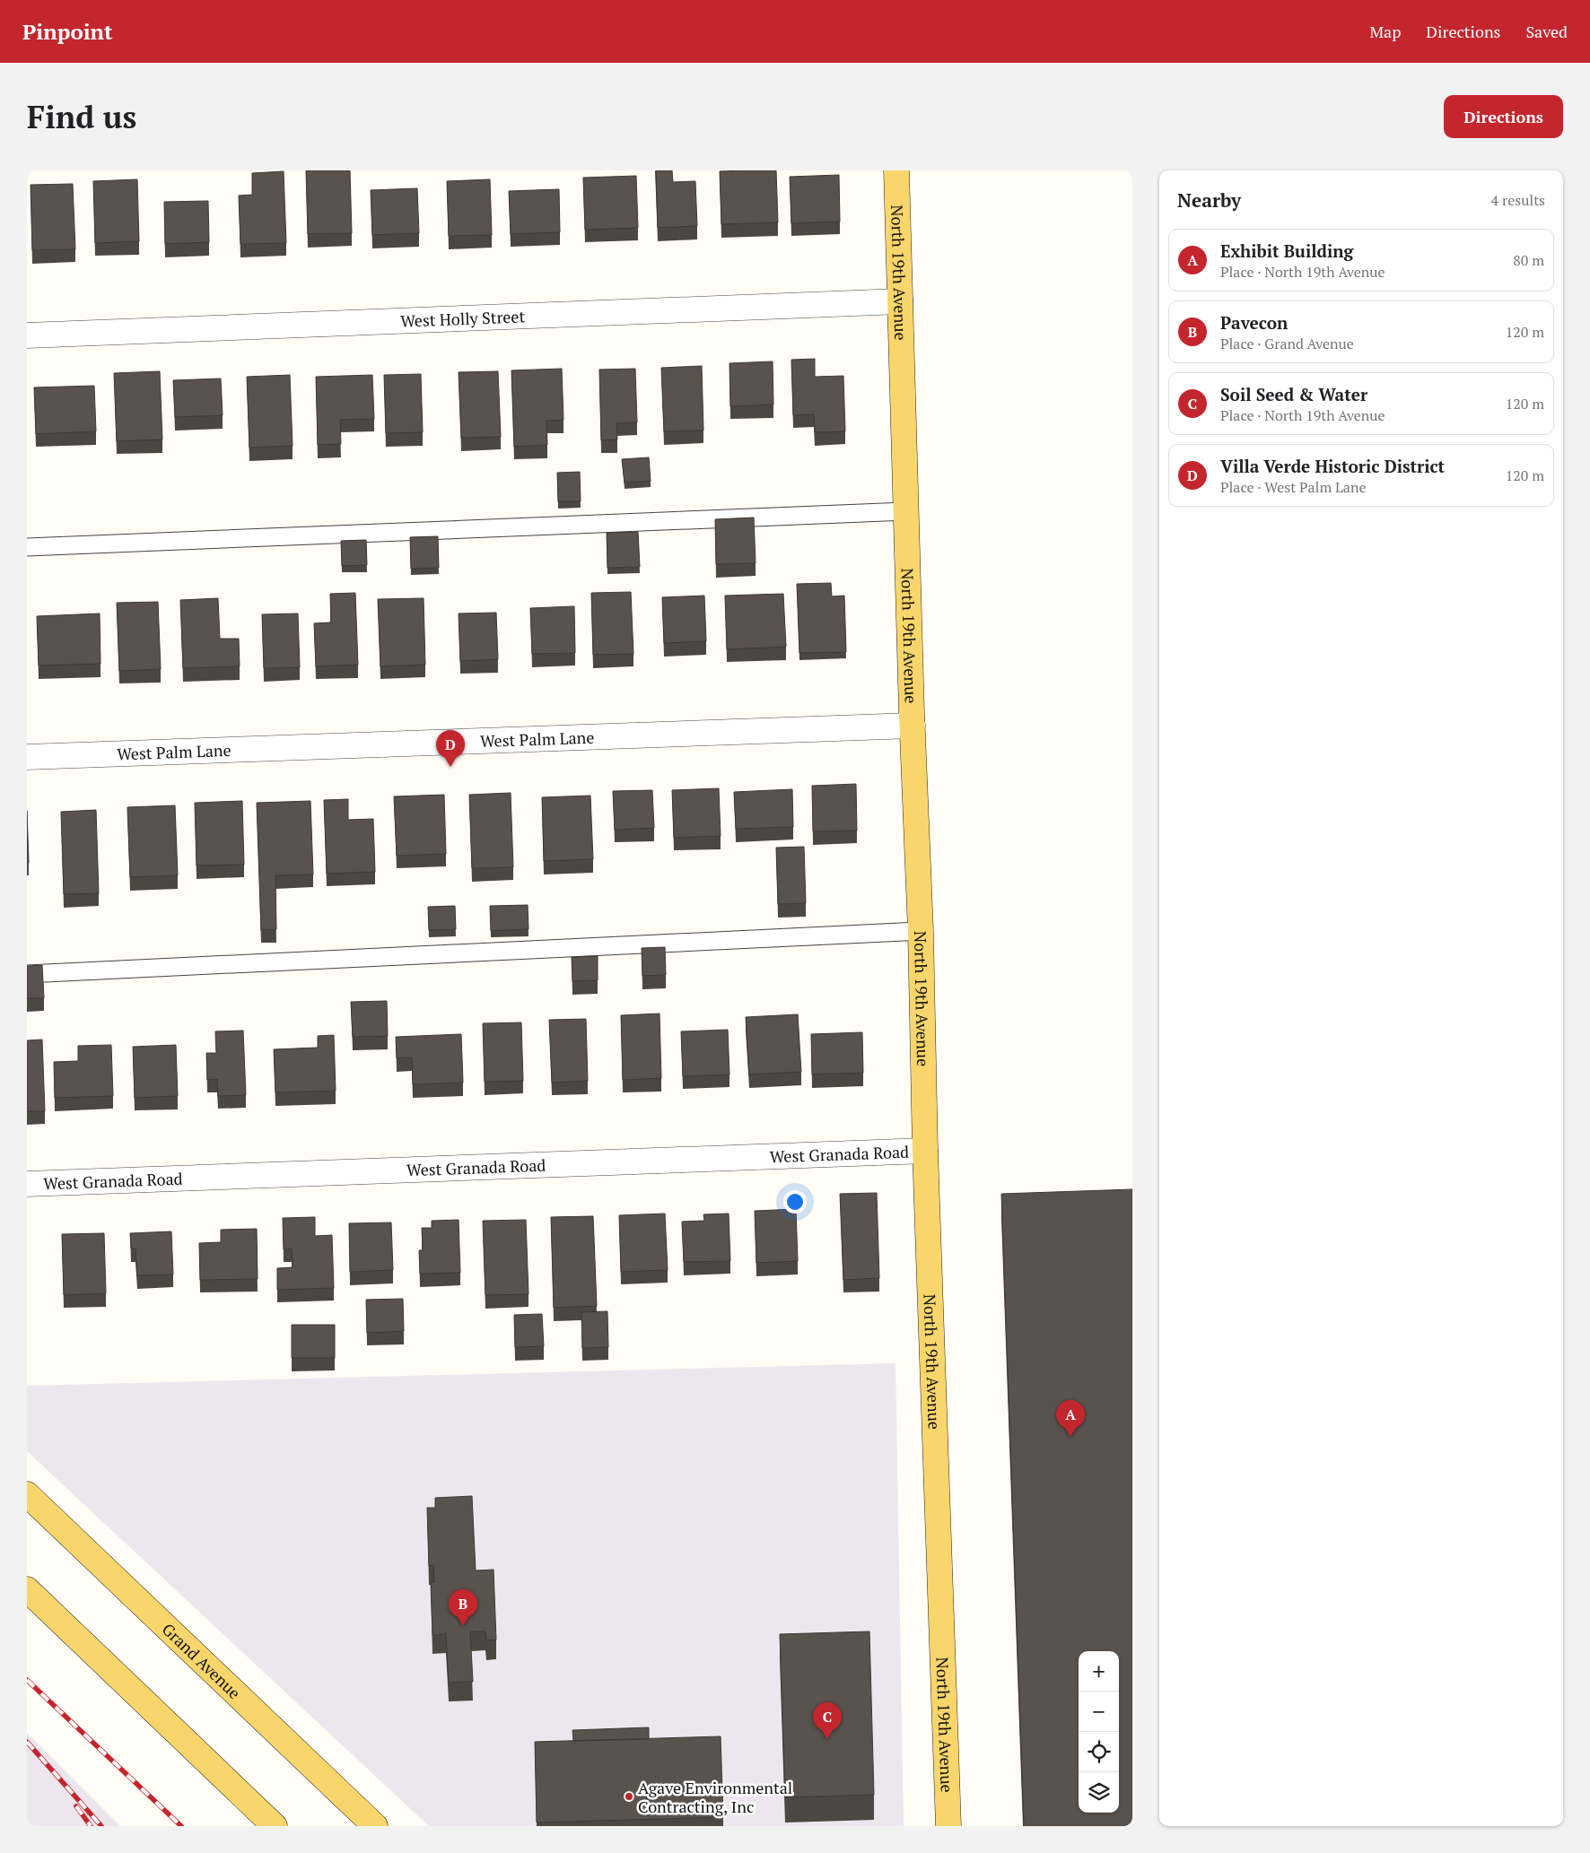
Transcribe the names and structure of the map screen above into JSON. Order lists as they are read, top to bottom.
{
  "streets": {
    "main road": ["North 19th Avenue", "Grand Avenue"],
    "street": ["West Holly Street", "West Palm Lane", "West Granada Road"]
  },
  "crossings": [
    ["North 19th Avenue", "West Holly Street"],
    ["North 19th Avenue", "West Palm Lane"],
    ["North 19th Avenue", "West Granada Road"]
  ],
  "places": ["Agave Environmental Contracting, Inc"],
  "page": {
    "header": "Pinpoint",
    "nav": ["Map", "Directions", "Saved"],
    "buttons": "Directions",
    "title": "Find us",
    "heading": ["Nearby", "4 results"],
    "list": [
      {
        "mark": "A",
        "name": "Exhibit Building",
        "note": "Place · North 19th Avenue",
        "value": "80 m"
      },
      {
        "mark": "B",
        "name": "Pavecon",
        "note": "Place · Grand Avenue",
        "value": "120 m"
      },
      {
        "mark": "C",
        "name": "Soil Seed & Water",
        "note": "Place · North 19th Avenue",
        "value": "120 m"
      },
      {
        "mark": "D",
        "name": "Villa Verde Historic District",
        "note": "Place · West Palm Lane",
        "value": "120 m"
      }
    ],
    "pins": [
      "D",
      "A",
      "B",
      "C"
    ],
    "map_buttons": ["+", "−"]
  }
}
